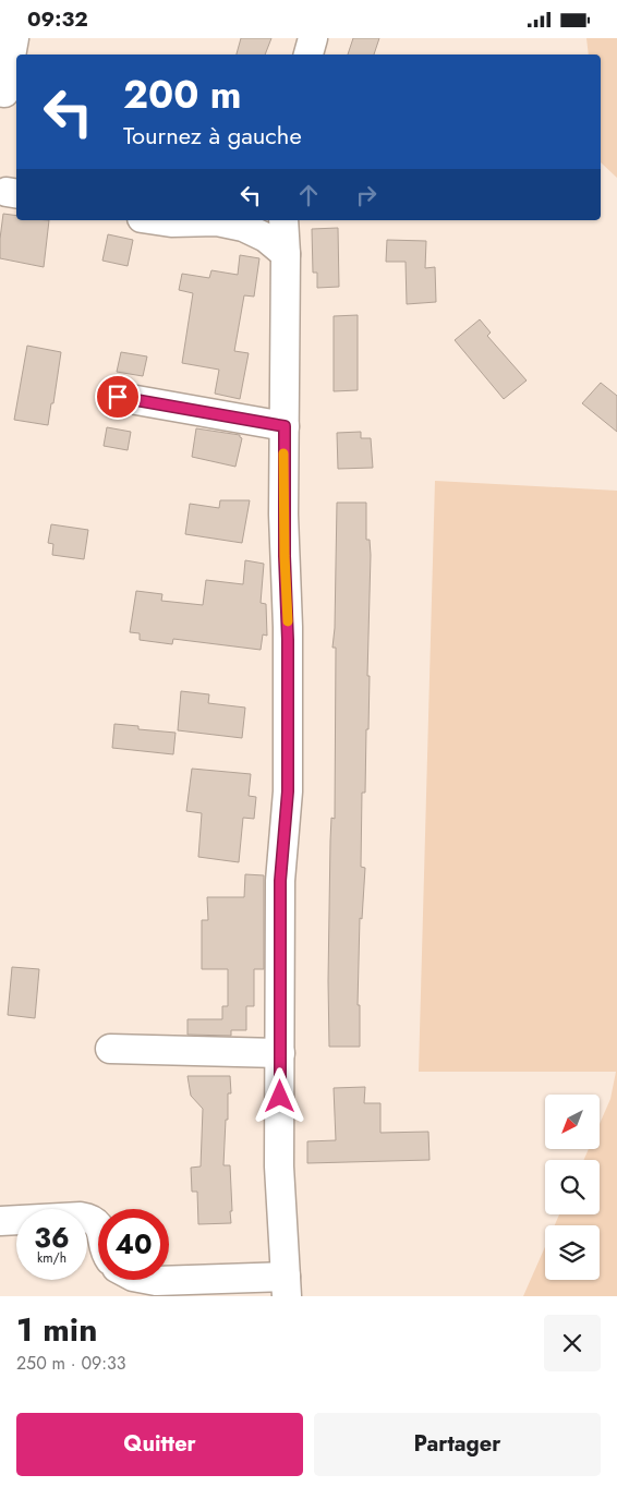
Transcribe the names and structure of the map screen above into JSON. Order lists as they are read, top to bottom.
{
  "north": "bottom left",
  "page": {
    "status": "09:32",
    "turn": ["200 m", "Tournez à gauche"],
    "speed": "36 km/h",
    "limit": "40",
    "heading": ["1 min", "250 m · 09:33"],
    "buttons": ["Quitter", "Partager"]
  }
}
